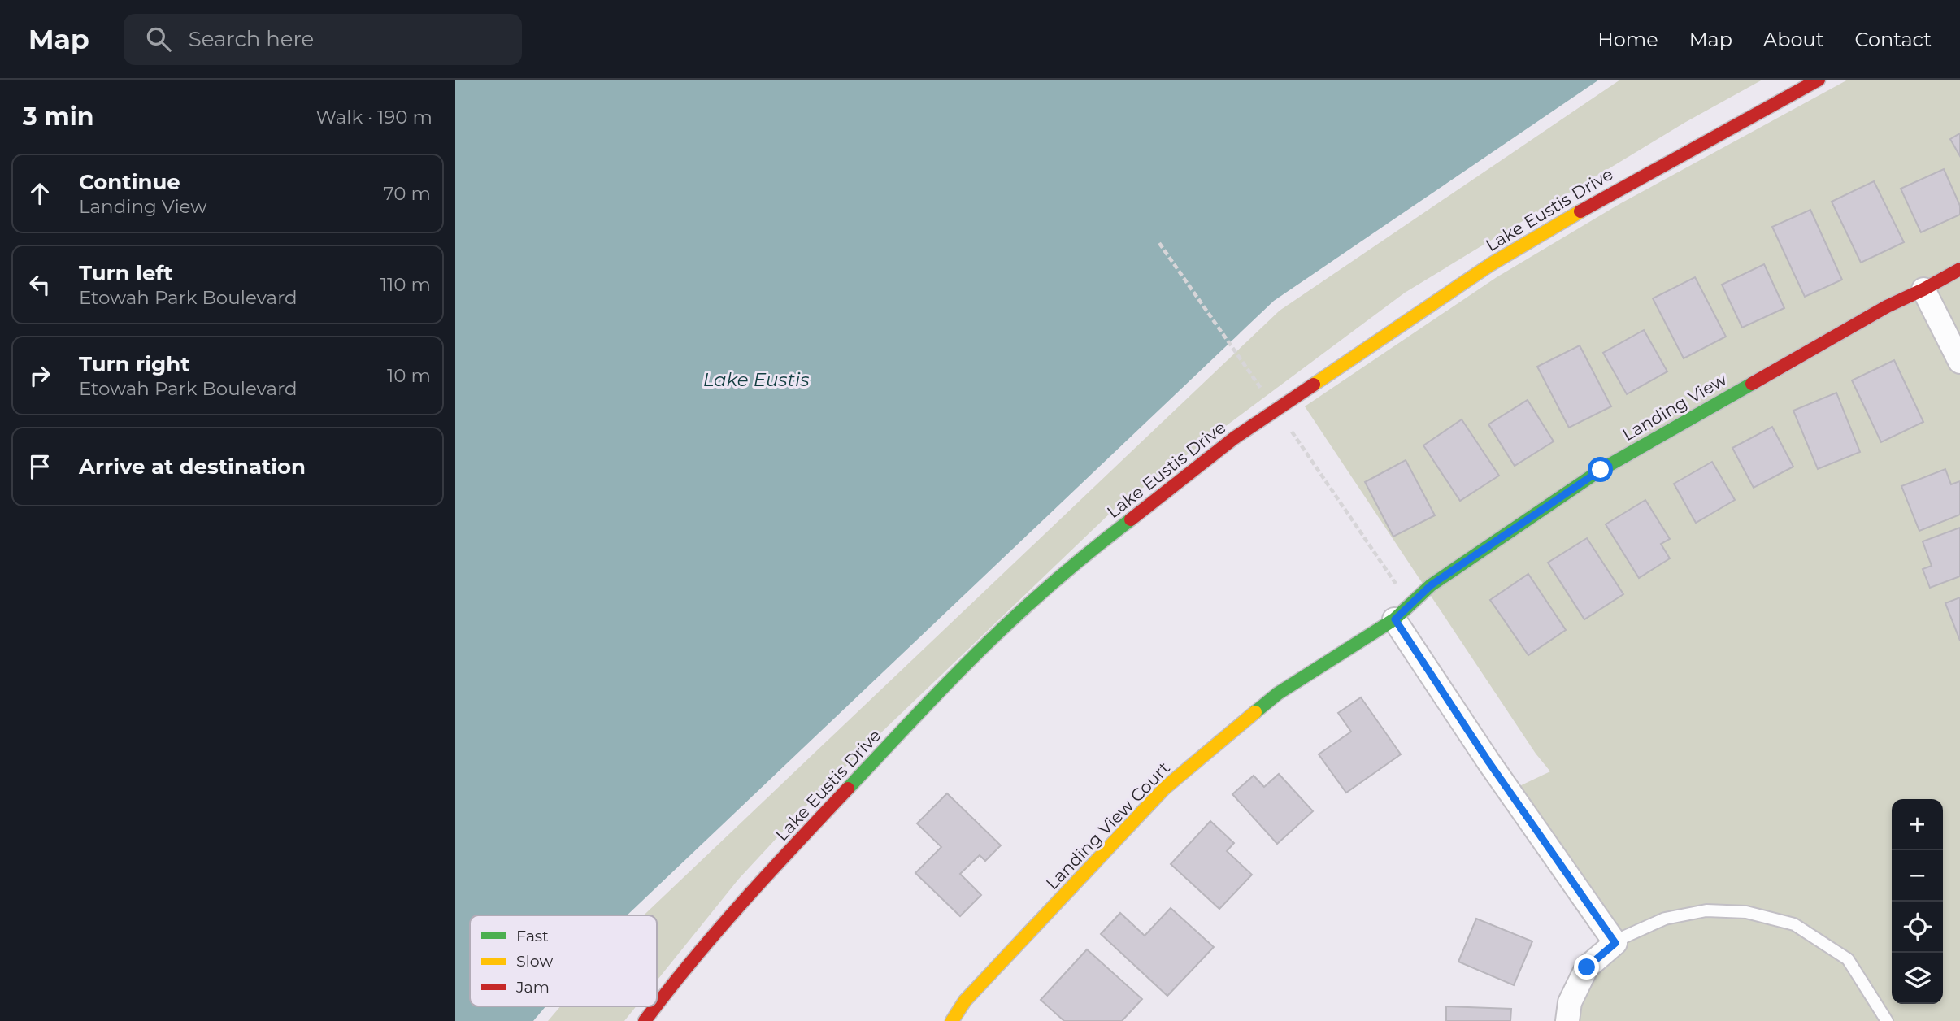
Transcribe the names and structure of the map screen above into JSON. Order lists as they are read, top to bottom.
{
  "streets": {
    "street": ["Lake Eustis Drive", "Landing View", "Landing View Court"]
  },
  "crossings": [
    ["Landing View", "Landing View Court"]
  ],
  "water": ["Lake Eustis"],
  "legend": ["Fast", "Slow", "Jam"],
  "page": {
    "header": "Map",
    "search": "Search here",
    "nav": [
      "Home",
      "Map",
      "About",
      "Contact"
    ],
    "heading": ["3 min", "Walk · 190 m"],
    "list": [
      ["Continue", "Landing View", "70 m"],
      ["Turn left", "Etowah Park Boulevard", "110 m"],
      ["Turn right", "Etowah Park Boulevard", "10 m"],
      "Arrive at destination"
    ],
    "map_buttons": ["+", "−"]
  }
}
